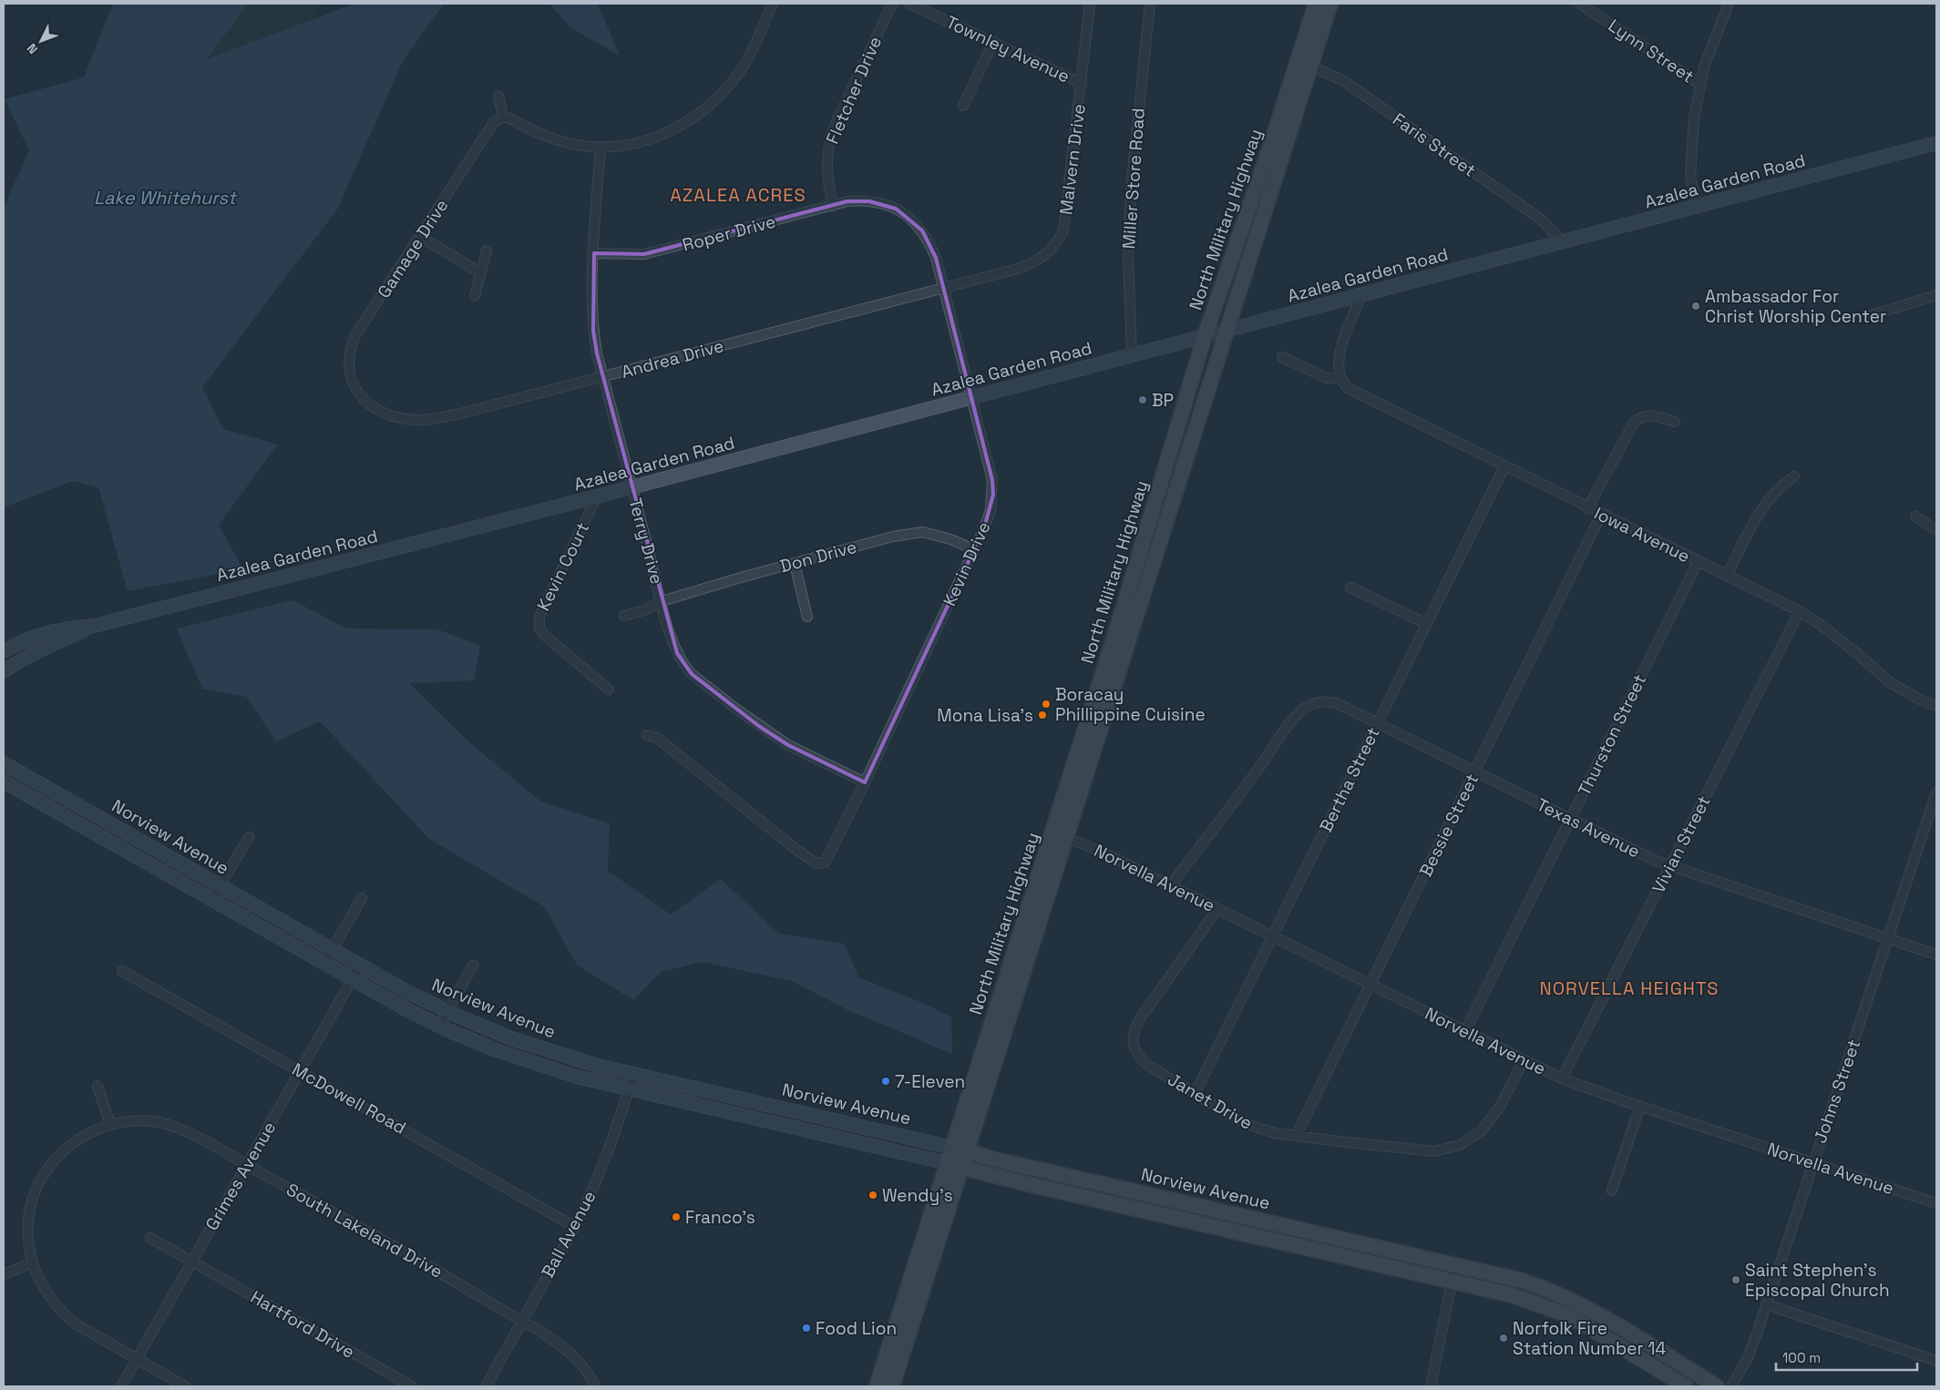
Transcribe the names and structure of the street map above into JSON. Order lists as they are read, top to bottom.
{
  "streets": {
    "main road": ["Azalea Garden Road", "North Military Highway", "Norview Avenue"],
    "street": [
      "Townley Avenue",
      "Lynn Street",
      "Fletcher Drive",
      "Faris Street",
      "Malvern Drive",
      "Miller Store Road",
      "Roper Drive",
      "Gamage Drive",
      "Andrea Drive",
      "Iowa Avenue",
      "Terry Drive",
      "Don Drive",
      "Kevin Drive",
      "Kevin Court",
      "Thurston Street",
      "Bertha Street",
      "Bessie Street",
      "Texas Avenue",
      "Vivian Street",
      "Norvella Avenue",
      "Johns Street",
      "McDowell Road",
      "Janet Drive",
      "Grimes Avenue",
      "South Lakeland Drive",
      "Ball Avenue",
      "Hartford Drive"
    ]
  },
  "crossings": [
    ["Townley Avenue", "Malvern Drive"],
    ["Fletcher Drive", "Roper Drive"],
    ["Faris Street", "Azalea Garden Road"],
    ["Faris Street", "North Military Highway"],
    ["Malvern Drive", "Andrea Drive"],
    ["Miller Store Road", "Azalea Garden Road"],
    ["Azalea Garden Road", "North Military Highway"],
    ["Azalea Garden Road", "Terry Drive"],
    ["Azalea Garden Road", "Kevin Drive"],
    ["Azalea Garden Road", "Kevin Court"],
    ["North Military Highway", "Norview Avenue"],
    ["North Military Highway", "Norvella Avenue"],
    ["Roper Drive", "Terry Drive"],
    ["Roper Drive", "Kevin Drive"],
    ["Gamage Drive", "Andrea Drive"],
    ["Andrea Drive", "Terry Drive"],
    ["Andrea Drive", "Kevin Drive"],
    ["Iowa Avenue", "Thurston Street"],
    ["Iowa Avenue", "Bertha Street"],
    ["Iowa Avenue", "Bessie Street"],
    ["Iowa Avenue", "Vivian Street"],
    ["Terry Drive", "Don Drive"],
    ["Terry Drive", "Kevin Drive"],
    ["Don Drive", "Kevin Drive"],
    ["Thurston Street", "Texas Avenue"],
    ["Thurston Street", "Norvella Avenue"],
    ["Bertha Street", "Texas Avenue"],
    ["Bertha Street", "Norvella Avenue"],
    ["Bertha Street", "Janet Drive"],
    ["Bessie Street", "Texas Avenue"],
    ["Bessie Street", "Norvella Avenue"],
    ["Bessie Street", "Janet Drive"],
    ["Texas Avenue", "Vivian Street"],
    ["Texas Avenue", "Norvella Avenue"],
    ["Texas Avenue", "Johns Street"],
    ["Norview Avenue", "Grimes Avenue"],
    ["Norview Avenue", "Ball Avenue"],
    ["Vivian Street", "Norvella Avenue"],
    ["Norvella Avenue", "Johns Street"],
    ["Norvella Avenue", "Janet Drive"],
    ["McDowell Road", "Grimes Avenue"],
    ["McDowell Road", "Ball Avenue"],
    ["Grimes Avenue", "South Lakeland Drive"],
    ["Grimes Avenue", "Hartford Drive"],
    ["South Lakeland Drive", "Ball Avenue"]
  ],
  "districts": ["AZALEA ACRES", "NORVELLA HEIGHTS"],
  "water": ["Lake Whitehurst"],
  "places": [
    "Ambassador For Christ Worship Center",
    "BP",
    "Boracay Phillippine Cuisine",
    "Mona Lisa's",
    "7-Eleven",
    "Wendy's",
    "Franco's",
    "Saint Stephen's Episcopal Church",
    "Food Lion",
    "Norfolk Fire Station Number 14"
  ],
  "scale_bar": "100 m",
  "north": "bottom left"
}
